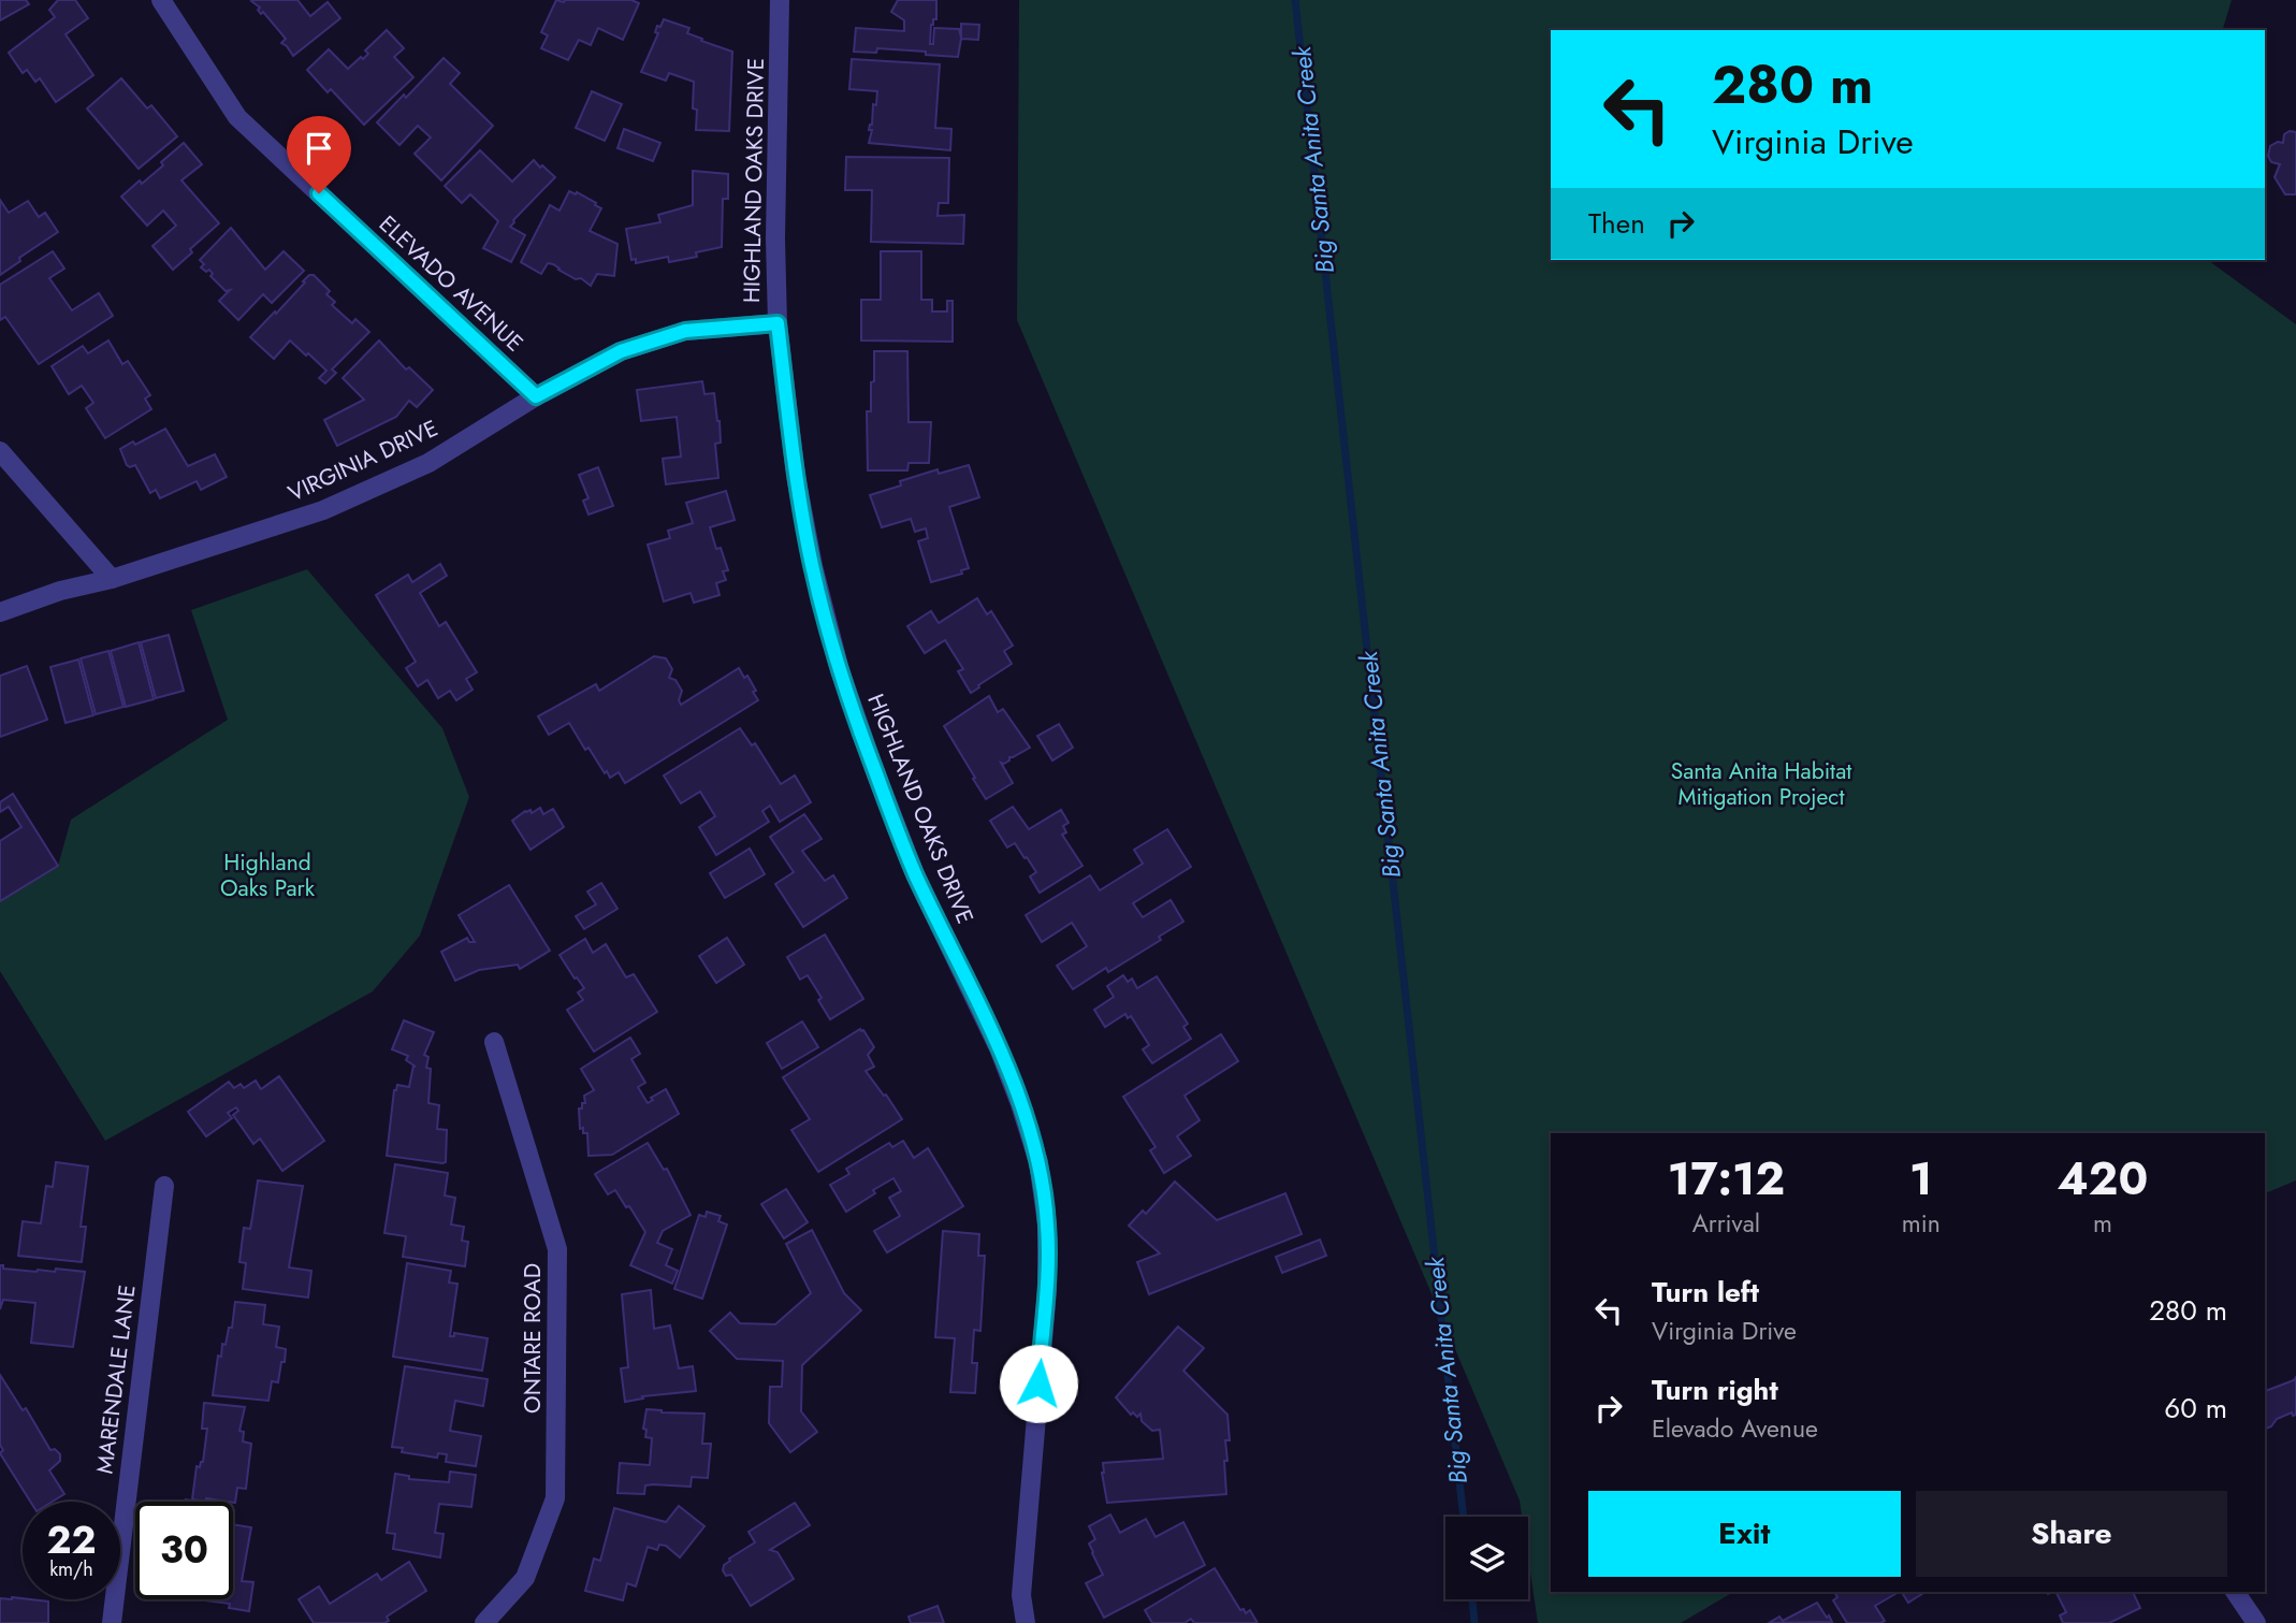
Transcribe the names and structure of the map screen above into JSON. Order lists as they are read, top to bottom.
{
  "streets": {
    "street": [
      "HIGHLAND OAKS DRIVE",
      "ELEVADO AVENUE",
      "VIRGINIA DRIVE",
      "ONTARE ROAD",
      "MARENDALE LANE"
    ]
  },
  "crossings": [
    ["HIGHLAND OAKS DRIVE", "VIRGINIA DRIVE"],
    ["ELEVADO AVENUE", "VIRGINIA DRIVE"]
  ],
  "water": ["Big Santa Anita Creek"],
  "parks": ["Santa Anita Habitat Mitigation Project", "Highland Oaks Park"],
  "page": {
    "turn": ["280 m", "Virginia Drive"],
    "then": "Then",
    "eta": [
      "17:12",
      "Arrival",
      "1",
      "min",
      "420",
      "m"
    ],
    "list": [
      {
        "name": "Turn left",
        "note": "Virginia Drive",
        "value": "280 m"
      },
      {
        "name": "Turn right",
        "note": "Elevado Avenue",
        "value": "60 m"
      }
    ],
    "buttons": ["Exit", "Share"],
    "speed": "22 km/h",
    "limit": "30"
  }
}
